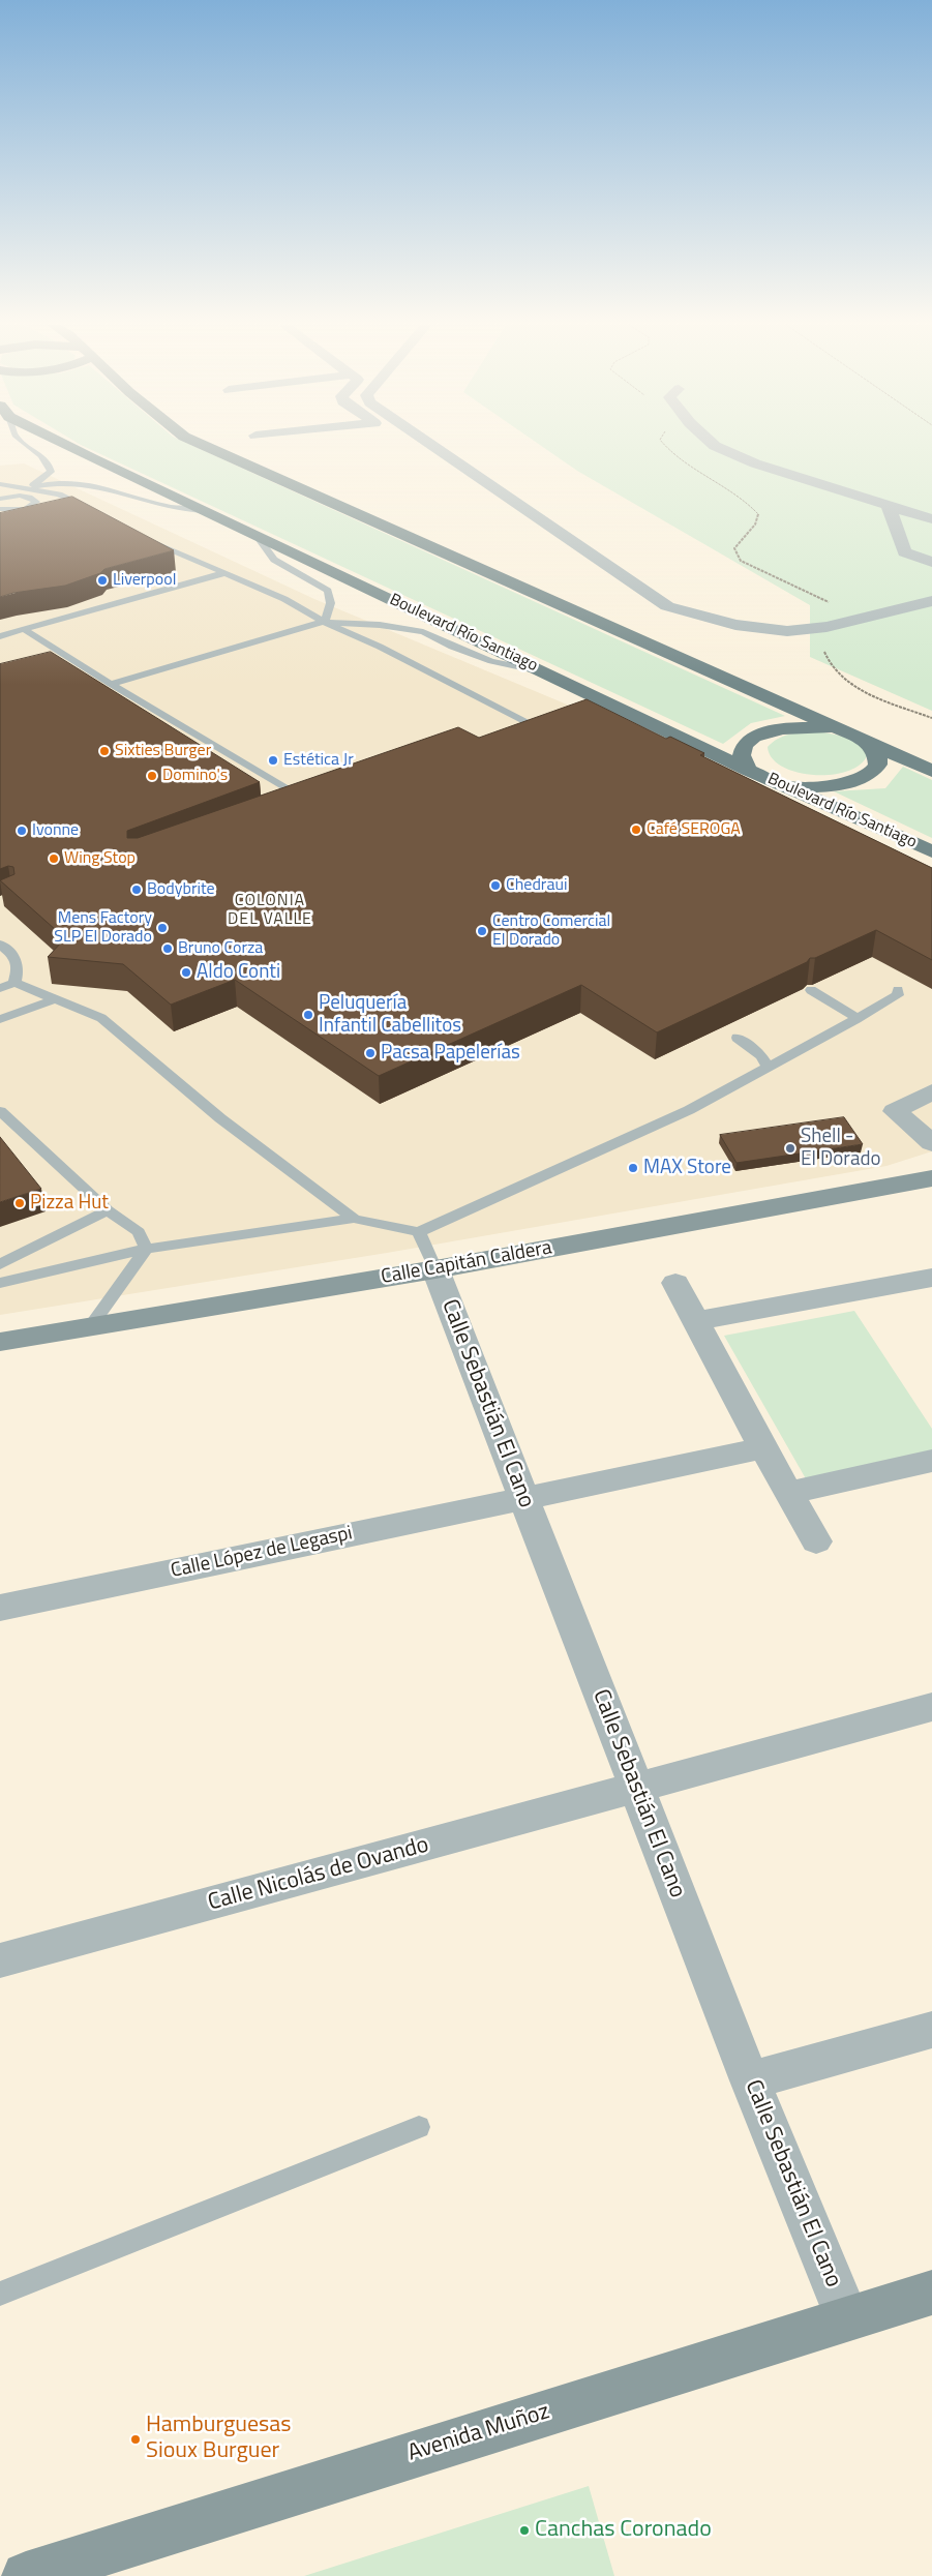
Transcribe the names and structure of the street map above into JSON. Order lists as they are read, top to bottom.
{
  "streets": {
    "main road": ["Boulevard Río Santiago", "Calle Capitán Caldera", "Avenida Muñoz"],
    "street": ["Calle Sebastián El Cano", "Calle López de Legaspi", "Calle Nicolás de Ovando"]
  },
  "crossings": [
    ["Calle Capitán Caldera", "Calle Sebastián El Cano"],
    ["Calle Sebastián El Cano", "Calle López de Legaspi"],
    ["Calle Sebastián El Cano", "Calle Nicolás de Ovando"],
    ["Calle Sebastián El Cano", "Avenida Muñoz"]
  ],
  "districts": ["COLONIA DEL VALLE"],
  "places": [
    "Liverpool",
    "Sixties Burger",
    "Estética Jr",
    "Domino's",
    "Café SEROGA",
    "Ivonne",
    "Wing Stop",
    "Chedraui",
    "Bodybrite",
    "Mens Factory SLP El Dorado",
    "Centro Comercial El Dorado",
    "Bruno Corza",
    "Aldo Conti",
    "Peluquería Infantil Cabellitos",
    "Pacsa Papelerías",
    "Shell - El Dorado",
    "MAX Store",
    "Pizza Hut",
    "Hamburguesas Sioux Burguer",
    "Canchas Coronado"
  ]
}
